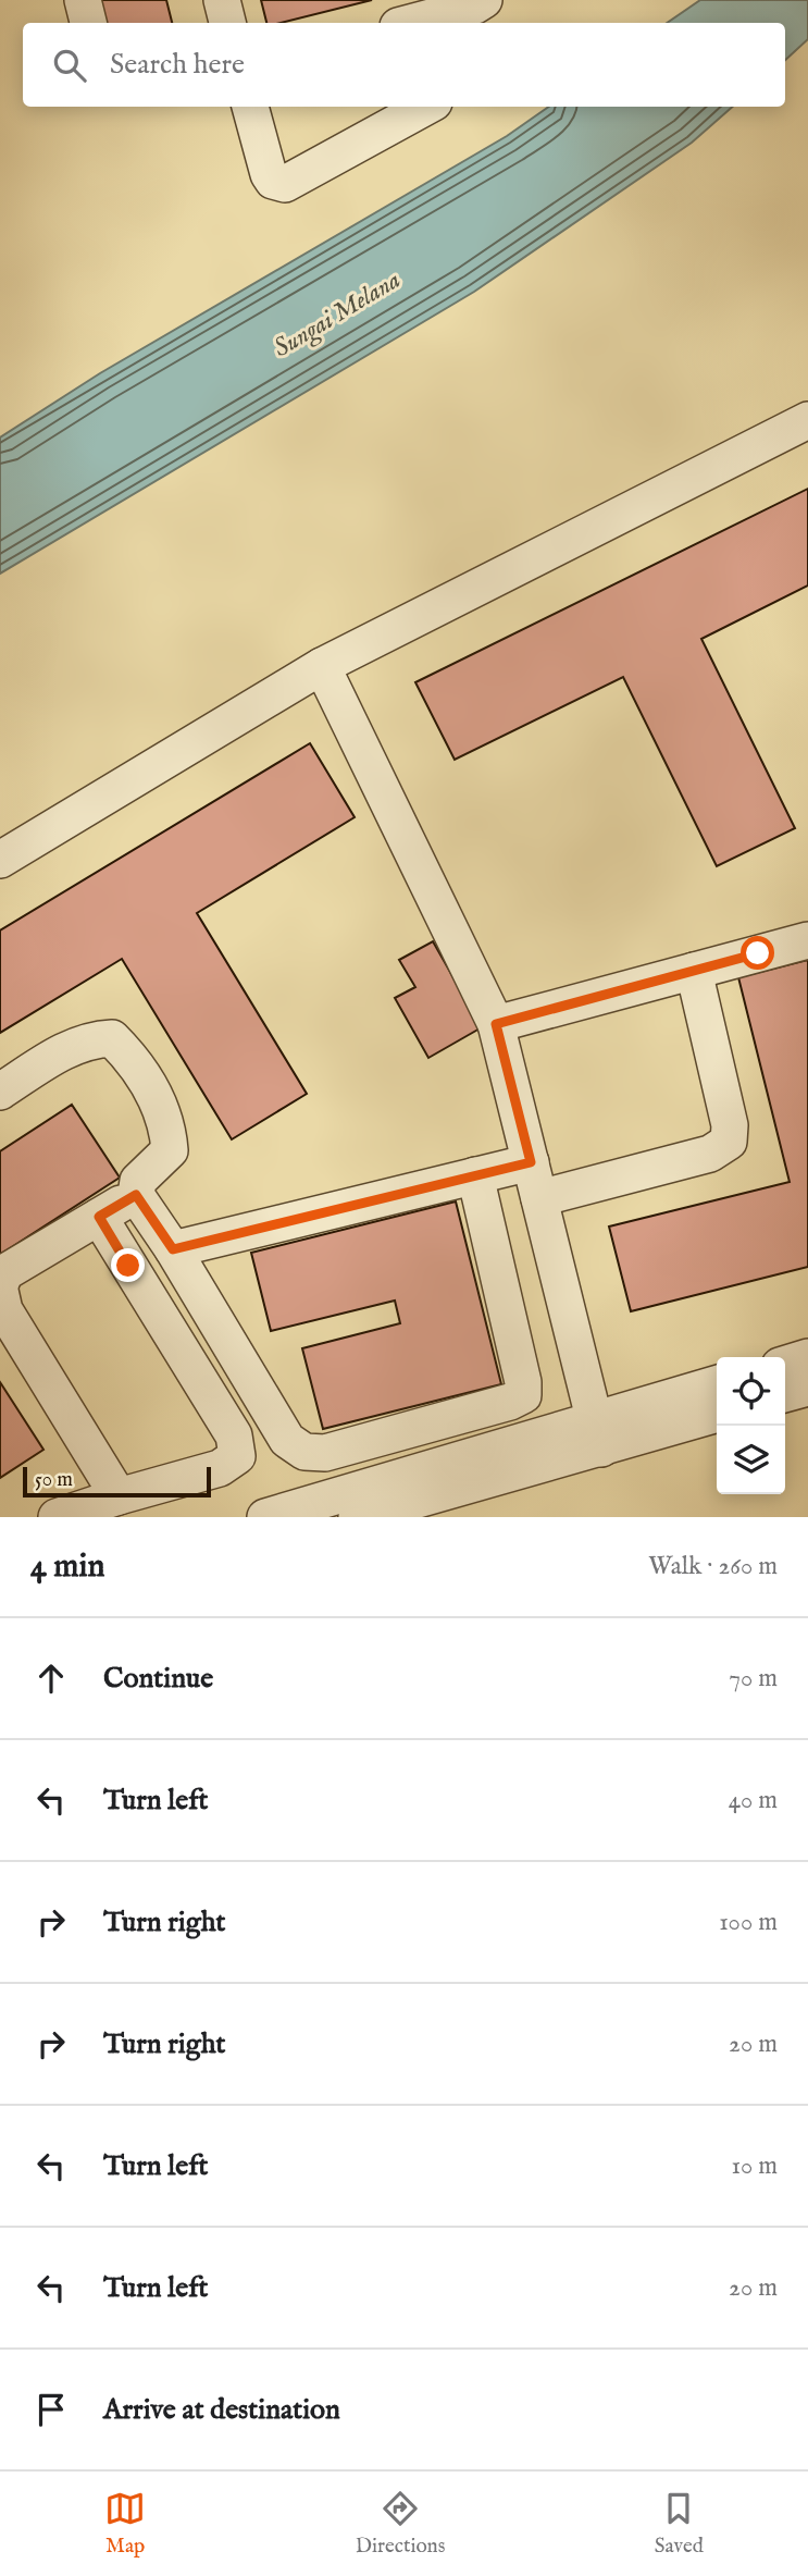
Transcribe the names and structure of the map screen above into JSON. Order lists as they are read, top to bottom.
{
  "water": ["Sungai Melana"],
  "scale_bar": "50 m",
  "page": {
    "search": "Search here",
    "scale": "50 m",
    "heading": ["4 min", "Walk · 260 m"],
    "list": [
      ["Continue", "70 m"],
      ["Turn left", "40 m"],
      ["Turn right", "100 m"],
      ["Turn right", "20 m"],
      ["Turn left", "10 m"],
      ["Turn left", "20 m"],
      "Arrive at destination"
    ],
    "nav": ["Map", "Directions", "Saved"]
  }
}
